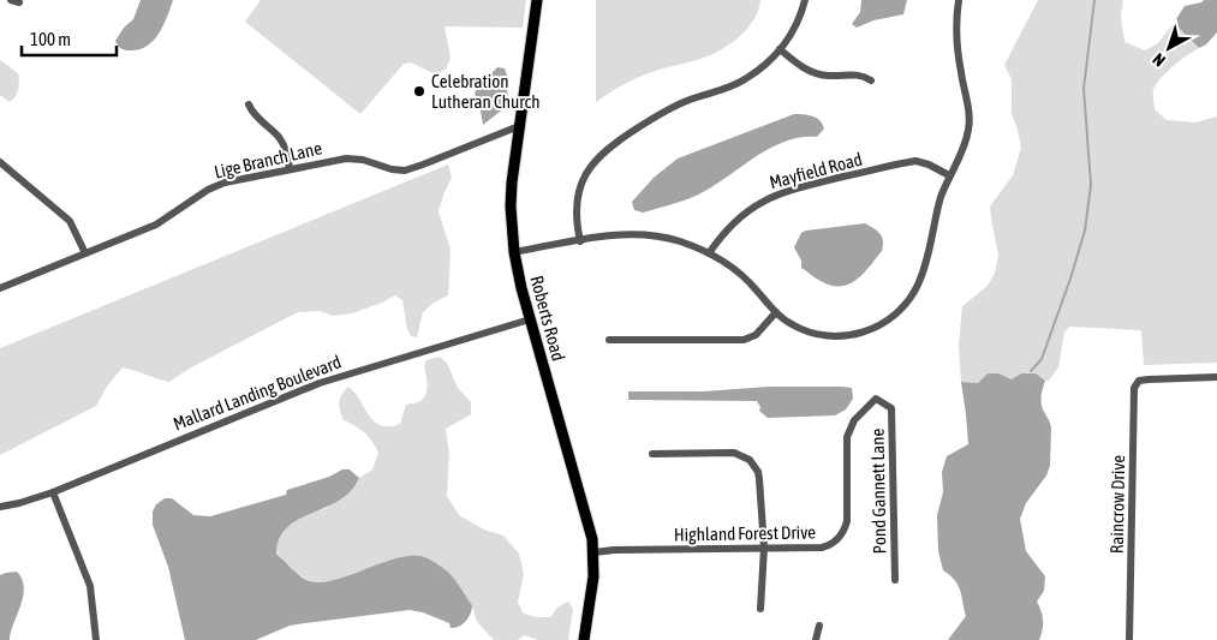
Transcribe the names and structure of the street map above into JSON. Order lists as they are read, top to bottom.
{
  "streets": {
    "main road": ["Roberts Road"],
    "street": [
      "Lige Branch Lane",
      "Mayfield Road",
      "Mallard Landing Boulevard",
      "Pond Gannett Lane",
      "Raincrow Drive",
      "Highland Forest Drive"
    ]
  },
  "crossings": [
    ["Lige Branch Lane", "Roberts Road"],
    ["Roberts Road", "Mallard Landing Boulevard"],
    ["Roberts Road", "Highland Forest Drive"],
    ["Pond Gannett Lane", "Highland Forest Drive"]
  ],
  "places": ["Celebration Lutheran Church"],
  "scale_bar": "100 m",
  "north": "bottom left"
}
